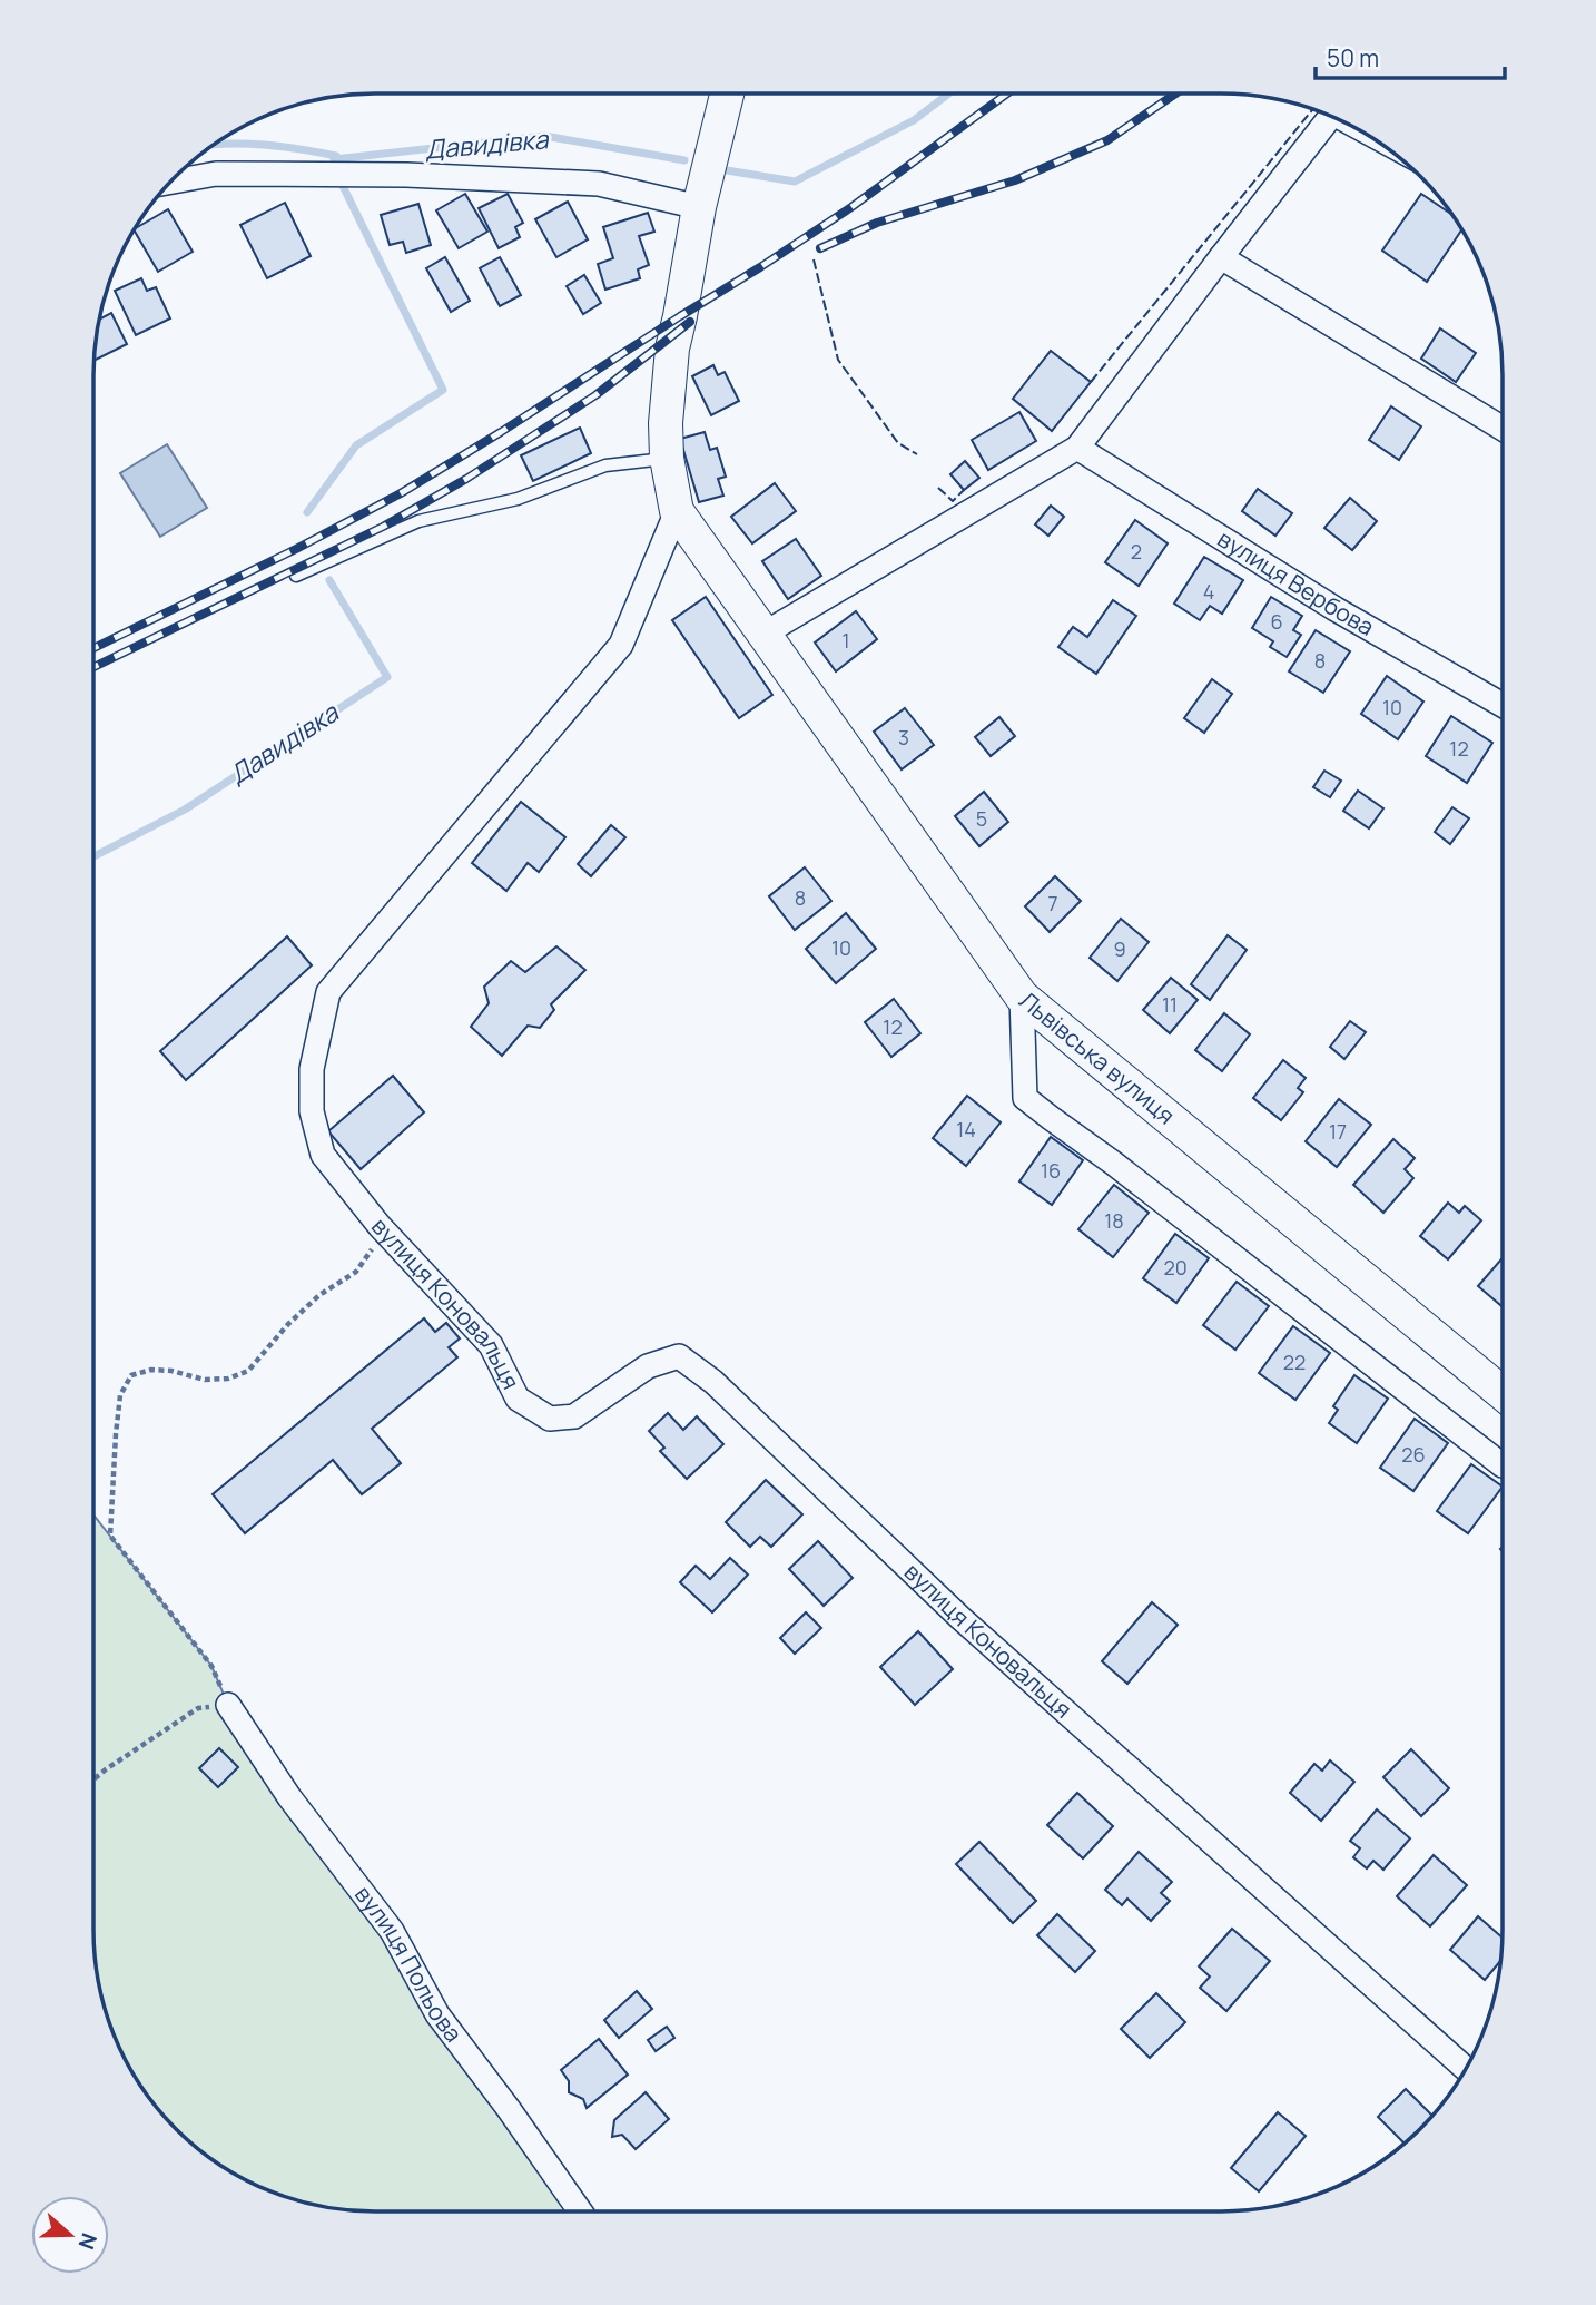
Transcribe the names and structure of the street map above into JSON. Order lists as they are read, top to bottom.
{
  "streets": {
    "street": [
      "вулиця Вербова",
      "Львівська вулиця",
      "вулиця Коновальця",
      "вулиця Польова"
    ]
  },
  "crossings": [
    ["Львівська вулиця", "вулиця Коновальця"]
  ],
  "water": ["Давидівка"],
  "house_numbers": [
    "2",
    "4",
    "6",
    "1",
    "8",
    "10",
    "3",
    "12",
    "5",
    "8",
    "7",
    "10",
    "9",
    "11",
    "12",
    "14",
    "17",
    "16",
    "18",
    "20",
    "22",
    "26"
  ],
  "scale_bar": "50 m",
  "north": "right"
}
